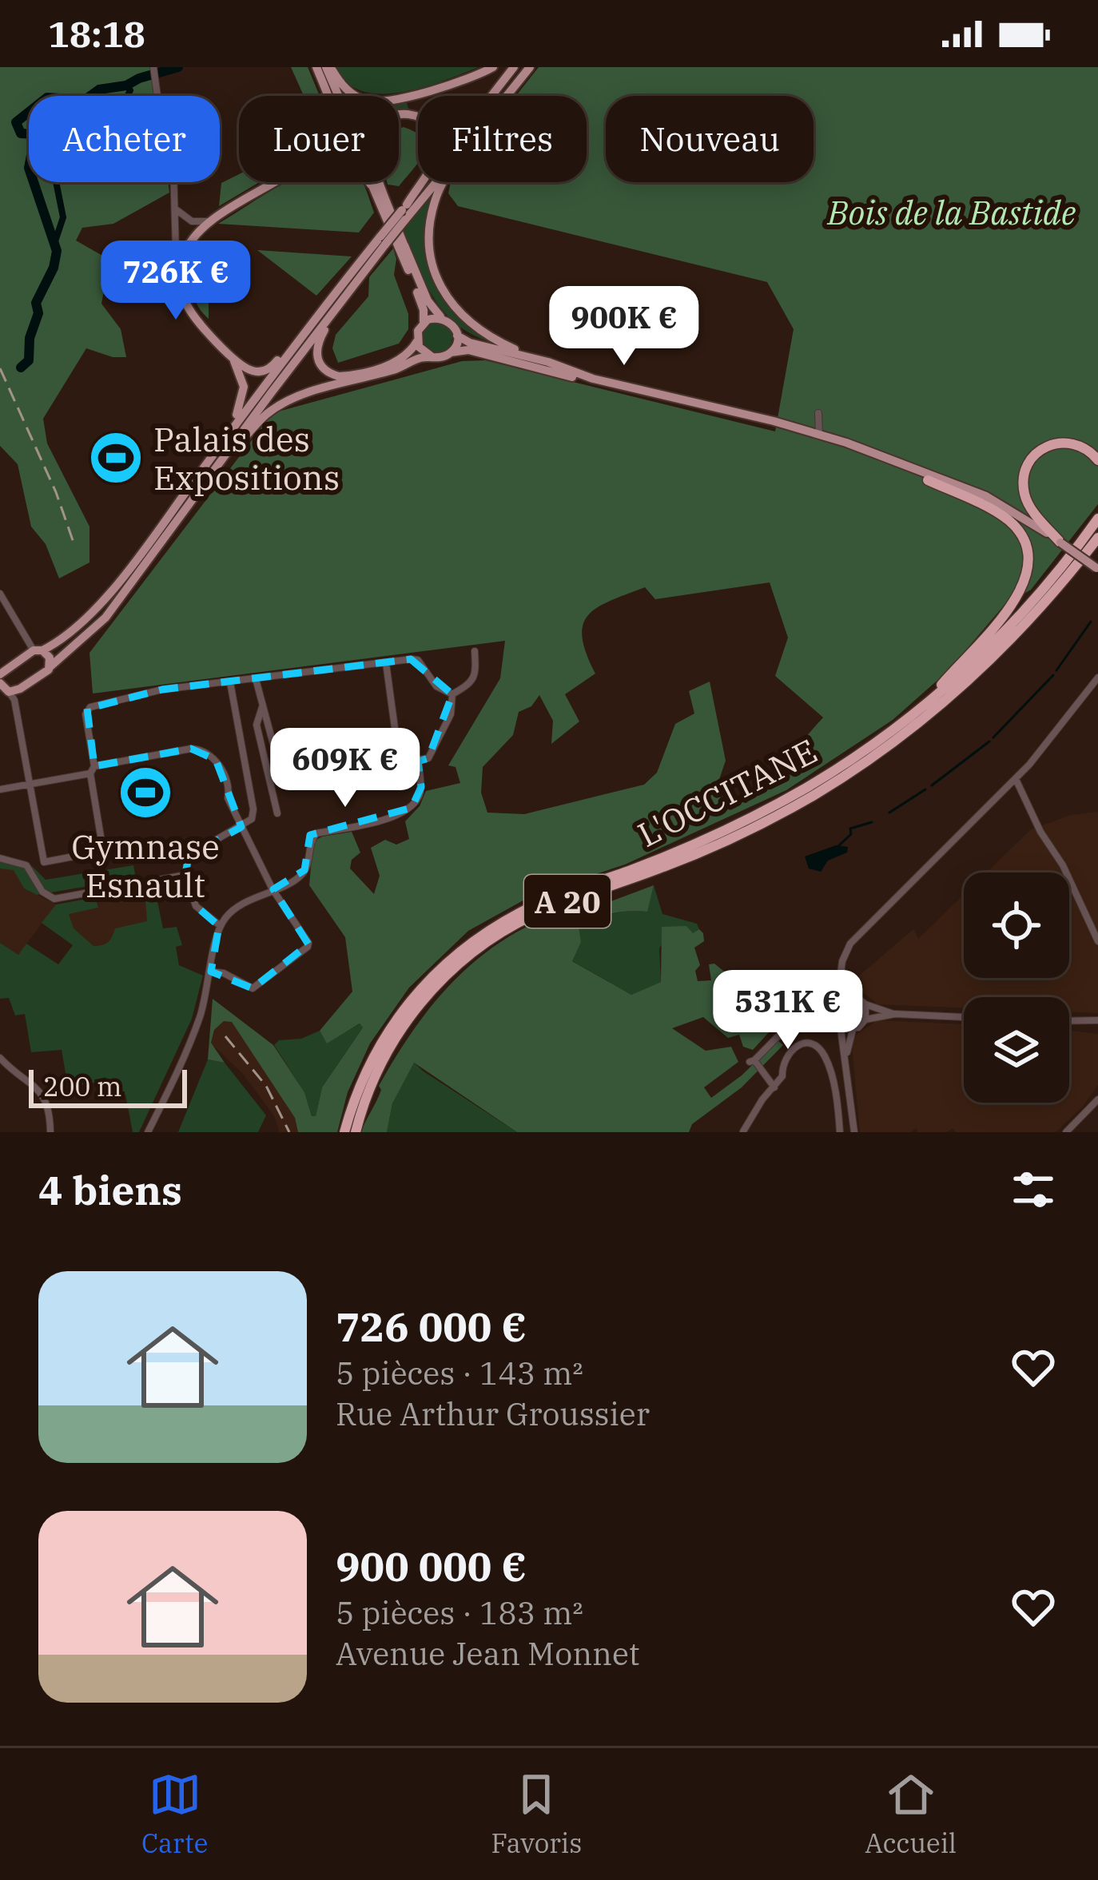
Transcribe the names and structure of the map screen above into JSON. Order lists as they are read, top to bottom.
{
  "streets": {
    "highway": ["L'OCCITANE", "A 20"]
  },
  "parks": ["Bois de la Bastide"],
  "places": {
    "sports": ["Palais des Expositions", "Gymnase Esnault"]
  },
  "scale_bar": "200 m",
  "page": {
    "status": "18:18",
    "chip": [
      "Acheter",
      "Louer",
      "Filtres",
      "Nouveau"
    ],
    "price": [
      "726K €",
      "900K €",
      "609K €",
      "531K €"
    ],
    "scale": "200 m",
    "heading": "4 biens",
    "list": [
      {
        "name": "726 000 €",
        "note": "5 pièces · 143 m² · Rue Arthur Groussier"
      },
      {
        "name": "900 000 €",
        "note": "5 pièces · 183 m² · Avenue Jean Monnet"
      }
    ],
    "tabs": ["Carte", "Favoris", "Accueil"]
  }
}
